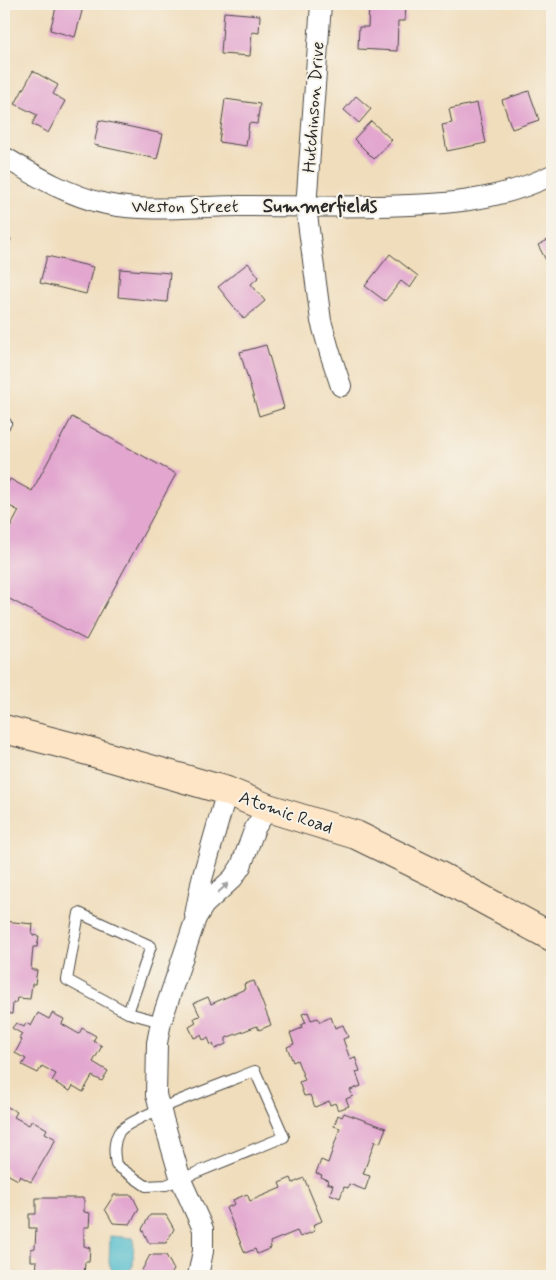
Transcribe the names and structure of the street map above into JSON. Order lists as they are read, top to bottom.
{
  "streets": {
    "main road": ["Atomic Road"],
    "street": ["Hutchinson Drive", "Weston Street"]
  },
  "crossings": [
    ["Hutchinson Drive", "Weston Street"]
  ],
  "districts": ["Summerfields"]
}
